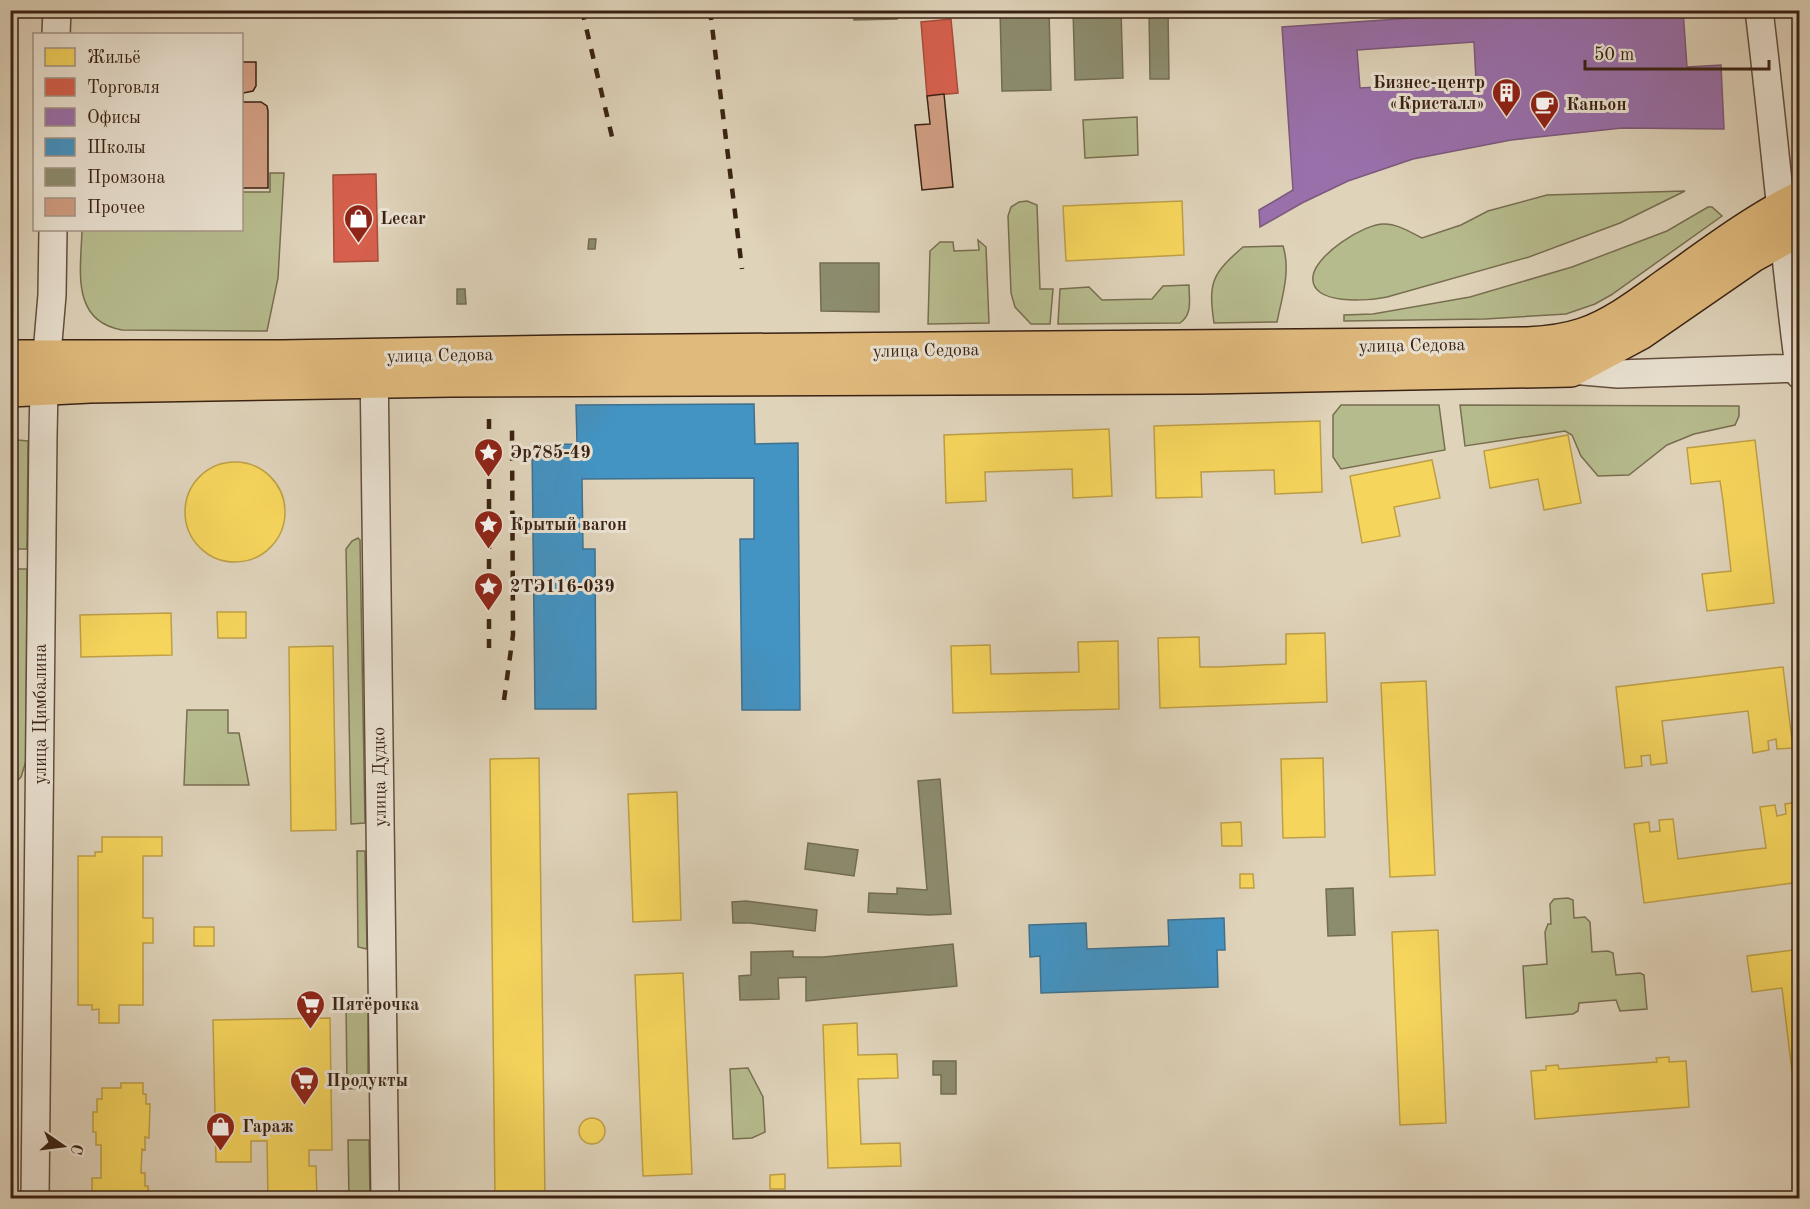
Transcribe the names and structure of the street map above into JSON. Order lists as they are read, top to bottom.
{
  "streets": {
    "main road": ["улица Седова"],
    "street": ["улица Цимбалина", "улица Дудко"]
  },
  "crossings": [
    ["улица Седова", "улица Цимбалина"],
    ["улица Седова", "улица Дудко"]
  ],
  "places": {
    "building": ["Бизнес-центр «Кристалл»"],
    "cafe": ["Каньон"],
    "shop": ["Lecar", "Гараж"],
    "place": ["Эр785-49", "Крытый вагон", "2ТЭ116-039"],
    "supermarket": ["Пятёрочка", "Продукты"]
  },
  "legend": [
    "Жильё",
    "Торговля",
    "Офисы",
    "Школы",
    "Промзона",
    "Прочее"
  ],
  "scale_bar": "50 m",
  "north": "right"
}
